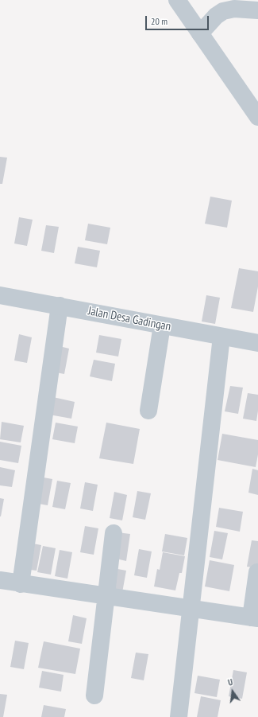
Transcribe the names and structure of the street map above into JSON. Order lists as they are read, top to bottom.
{
  "streets": {
    "street": ["Jalan Desa Gadingan"]
  },
  "scale_bar": "20 m",
  "north": "top"
}
